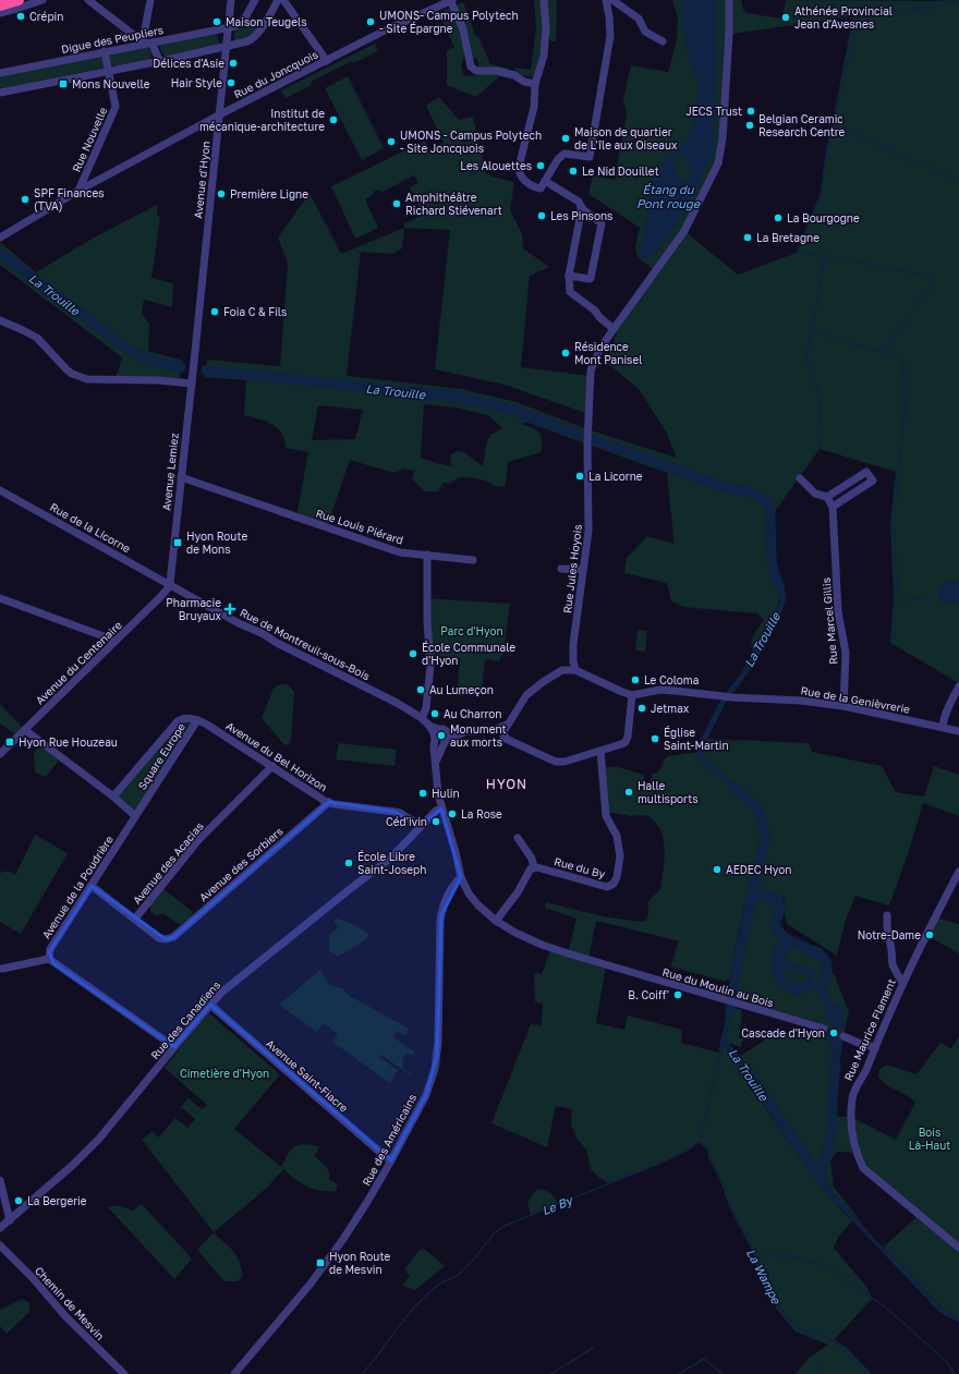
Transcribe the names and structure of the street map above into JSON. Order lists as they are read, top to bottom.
{
  "streets": {
    "street": [
      "Digue des Peupliers",
      "Rue du Joncquois",
      "Rue Nouvelle",
      "Avenue d'Hyon",
      "Avenue Lemiez",
      "Rue Louis Piérard",
      "Rue de la Licorne",
      "Rue Jules Hoyois",
      "Rue Marcel Gillis",
      "Rue de Montreuil-sous-Bois",
      "Avenue du Centenaire",
      "Rue de la Genièvrerie",
      "Square Europe",
      "Avenue du Bel Horizon",
      "Avenue des Acacias",
      "Avenue des Sorbiers",
      "Rue du By",
      "Avenue de la Poudrière",
      "Rue du Moulin au Bois",
      "Rue des Canadiens",
      "Rue Maurice Flament",
      "Avenue Saint-Fiacre",
      "Rue des Américains",
      "Chemin de Mesvin"
    ]
  },
  "crossings": [
    ["Digue des Peupliers", "Rue Nouvelle"],
    ["Digue des Peupliers", "Avenue d'Hyon"],
    ["Rue du Joncquois", "Rue Nouvelle"],
    ["Rue du Joncquois", "Avenue d'Hyon"],
    ["Avenue d'Hyon", "Avenue Lemiez"],
    ["Avenue Lemiez", "Rue Louis Piérard"],
    ["Avenue Lemiez", "Rue de la Licorne"],
    ["Avenue Lemiez", "Rue de Montreuil-sous-Bois"],
    ["Avenue Lemiez", "Avenue du Centenaire"],
    ["Rue de la Licorne", "Rue de Montreuil-sous-Bois"],
    ["Rue de la Licorne", "Avenue du Centenaire"],
    ["Rue Jules Hoyois", "Rue de la Genièvrerie"],
    ["Rue Jules Hoyois", "Rue du By"],
    ["Rue Marcel Gillis", "Rue de la Genièvrerie"],
    ["Rue de Montreuil-sous-Bois", "Avenue du Centenaire"],
    ["Rue de Montreuil-sous-Bois", "Rue du Moulin au Bois"],
    ["Rue de la Genièvrerie", "Rue du By"],
    ["Square Europe", "Avenue du Bel Horizon"],
    ["Square Europe", "Avenue de la Poudrière"],
    ["Avenue du Bel Horizon", "Avenue des Acacias"],
    ["Avenue du Bel Horizon", "Avenue des Sorbiers"],
    ["Avenue du Bel Horizon", "Rue des Canadiens"],
    ["Avenue des Acacias", "Avenue des Sorbiers"],
    ["Rue du Moulin au Bois", "Rue des Canadiens"],
    ["Rue du Moulin au Bois", "Rue des Américains"],
    ["Rue des Canadiens", "Avenue Saint-Fiacre"],
    ["Avenue Saint-Fiacre", "Rue des Américains"]
  ],
  "districts": ["HYON"],
  "water": [
    "Étang du Pont rouge",
    "La Trouille",
    "Le By",
    "La Wampe"
  ],
  "parks": ["Parc d'Hyon", "Cimetière d'Hyon", "Bois Là-Haut"],
  "places": {
    "other": [
      "Crépin",
      "Athénée Provincial Jean d'Avesnes",
      "Maison Teugels",
      "UMONS- Campus Polytech - Site Épargne",
      "Délices d'Asie",
      "Hair Style",
      "JECS Trust",
      "Institut de mécanique-architecture",
      "Belgian Ceramic Research Centre",
      "Maison de quartier de L'île aux Oiseaux",
      "UMONS - Campus Polytech - Site Joncquois",
      "Les Alouettes",
      "Le Nid Douillet",
      "Première Ligne",
      "SPF Finances (TVA)",
      "Amphithéâtre Richard Stiévenart",
      "Les Pinsons",
      "La Bourgogne",
      "La Bretagne",
      "Foia C & Fils",
      "Résidence Mont Panisel",
      "La Licorne",
      "École Communale d'Hyon",
      "Le Coloma",
      "Au Lumeçon",
      "Jetmax",
      "Au Charron",
      "Monument aux morts",
      "Église Saint-Martin",
      "Halle multisports",
      "Hulin",
      "La Rose",
      "Céd'ivin",
      "École Libre Saint-Joseph",
      "AEDEC Hyon",
      "Notre-Dame",
      "B. Coiff'",
      "Cascade d'Hyon",
      "La Bergerie"
    ],
    "transit": [
      "Mons Nouvelle",
      "Hyon Route de Mons",
      "Hyon Rue Houzeau",
      "Hyon Route de Mesvin"
    ],
    "health": ["Pharmacie Bruyaux"]
  }
}
